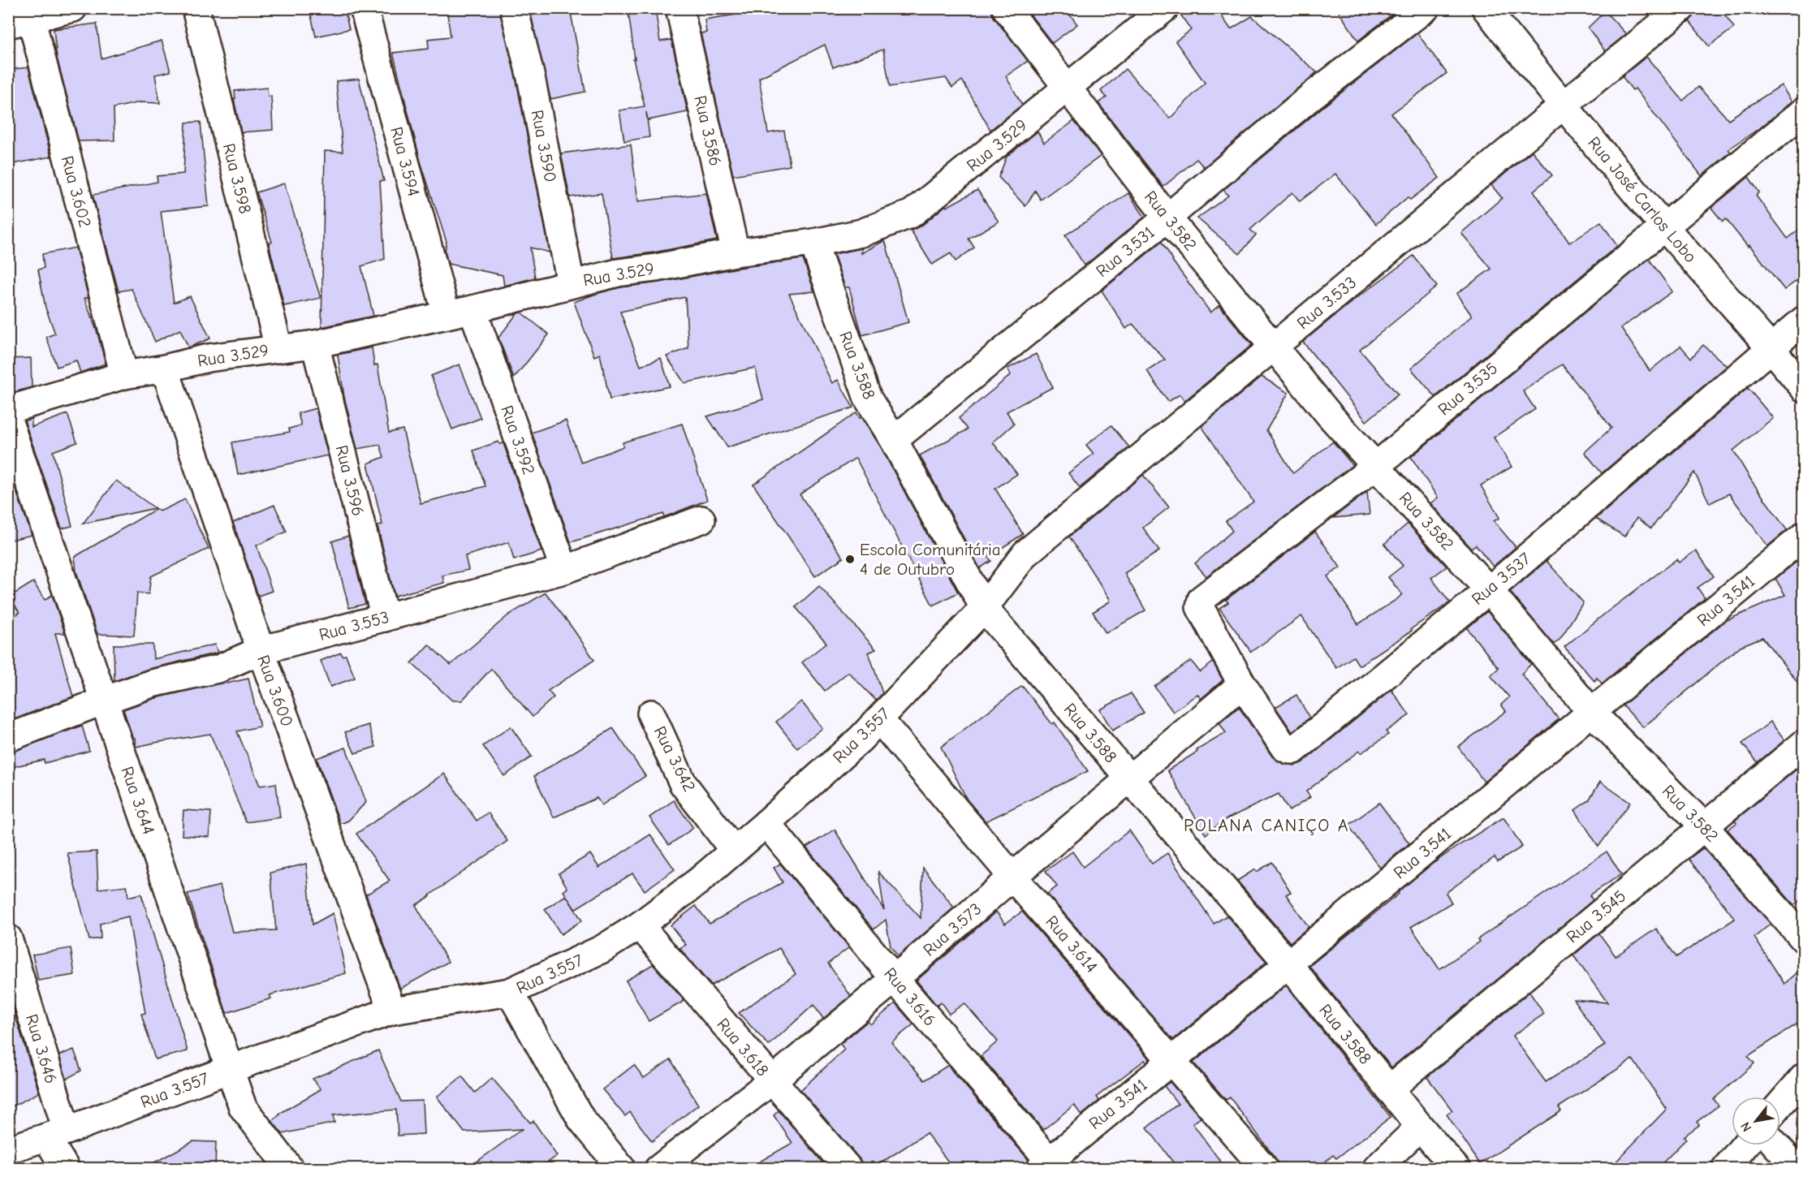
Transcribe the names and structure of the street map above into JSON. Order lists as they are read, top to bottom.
{
  "streets": {
    "street": [
      "Rua 3.586",
      "Rua 3.529",
      "Rua 3.590",
      "Rua 3.594",
      "Rua 3.598",
      "Rua 3.602",
      "Rua José Carlos Lobo",
      "Rua 3.582",
      "Rua 3.531",
      "Rua 3.533",
      "Rua 3.588",
      "Rua 3.535",
      "Rua 3.592",
      "Rua 3.596",
      "Rua 3.537",
      "Rua 3.541",
      "Rua 3.553",
      "Rua 3.600",
      "Rua 3.557",
      "Rua 3.642",
      "Rua 3.644",
      "Rua 3.545",
      "Rua 3.573",
      "Rua 3.614",
      "Rua 3.616",
      "Rua 3.618",
      "Rua 3.646"
    ]
  },
  "crossings": [
    ["Rua 3.586", "Rua 3.529"],
    ["Rua 3.529", "Rua 3.590"],
    ["Rua 3.529", "Rua 3.594"],
    ["Rua 3.529", "Rua 3.598"],
    ["Rua 3.529", "Rua 3.602"],
    ["Rua 3.529", "Rua 3.582"],
    ["Rua 3.529", "Rua 3.588"],
    ["Rua 3.529", "Rua 3.592"],
    ["Rua 3.529", "Rua 3.596"],
    ["Rua 3.529", "Rua 3.600"],
    ["Rua José Carlos Lobo", "Rua 3.533"],
    ["Rua José Carlos Lobo", "Rua 3.535"],
    ["Rua José Carlos Lobo", "Rua 3.537"],
    ["Rua 3.582", "Rua 3.531"],
    ["Rua 3.582", "Rua 3.533"],
    ["Rua 3.582", "Rua 3.535"],
    ["Rua 3.582", "Rua 3.537"],
    ["Rua 3.582", "Rua 3.541"],
    ["Rua 3.582", "Rua 3.545"],
    ["Rua 3.531", "Rua 3.588"],
    ["Rua 3.533", "Rua 3.588"],
    ["Rua 3.533", "Rua 3.557"],
    ["Rua 3.588", "Rua 3.541"],
    ["Rua 3.588", "Rua 3.557"],
    ["Rua 3.588", "Rua 3.545"],
    ["Rua 3.588", "Rua 3.573"],
    ["Rua 3.535", "Rua 3.537"],
    ["Rua 3.535", "Rua 3.573"],
    ["Rua 3.592", "Rua 3.553"],
    ["Rua 3.596", "Rua 3.553"],
    ["Rua 3.537", "Rua 3.573"],
    ["Rua 3.541", "Rua 3.614"],
    ["Rua 3.541", "Rua 3.616"],
    ["Rua 3.553", "Rua 3.600"],
    ["Rua 3.553", "Rua 3.644"],
    ["Rua 3.600", "Rua 3.557"],
    ["Rua 3.557", "Rua 3.642"],
    ["Rua 3.557", "Rua 3.644"],
    ["Rua 3.557", "Rua 3.614"],
    ["Rua 3.557", "Rua 3.616"],
    ["Rua 3.557", "Rua 3.618"],
    ["Rua 3.557", "Rua 3.646"],
    ["Rua 3.573", "Rua 3.614"],
    ["Rua 3.573", "Rua 3.616"],
    ["Rua 3.573", "Rua 3.618"]
  ],
  "districts": ["POLANA CANIÇO A"],
  "places": ["Escola Comunitária 4 de Outubro"],
  "north": "bottom left"
}
